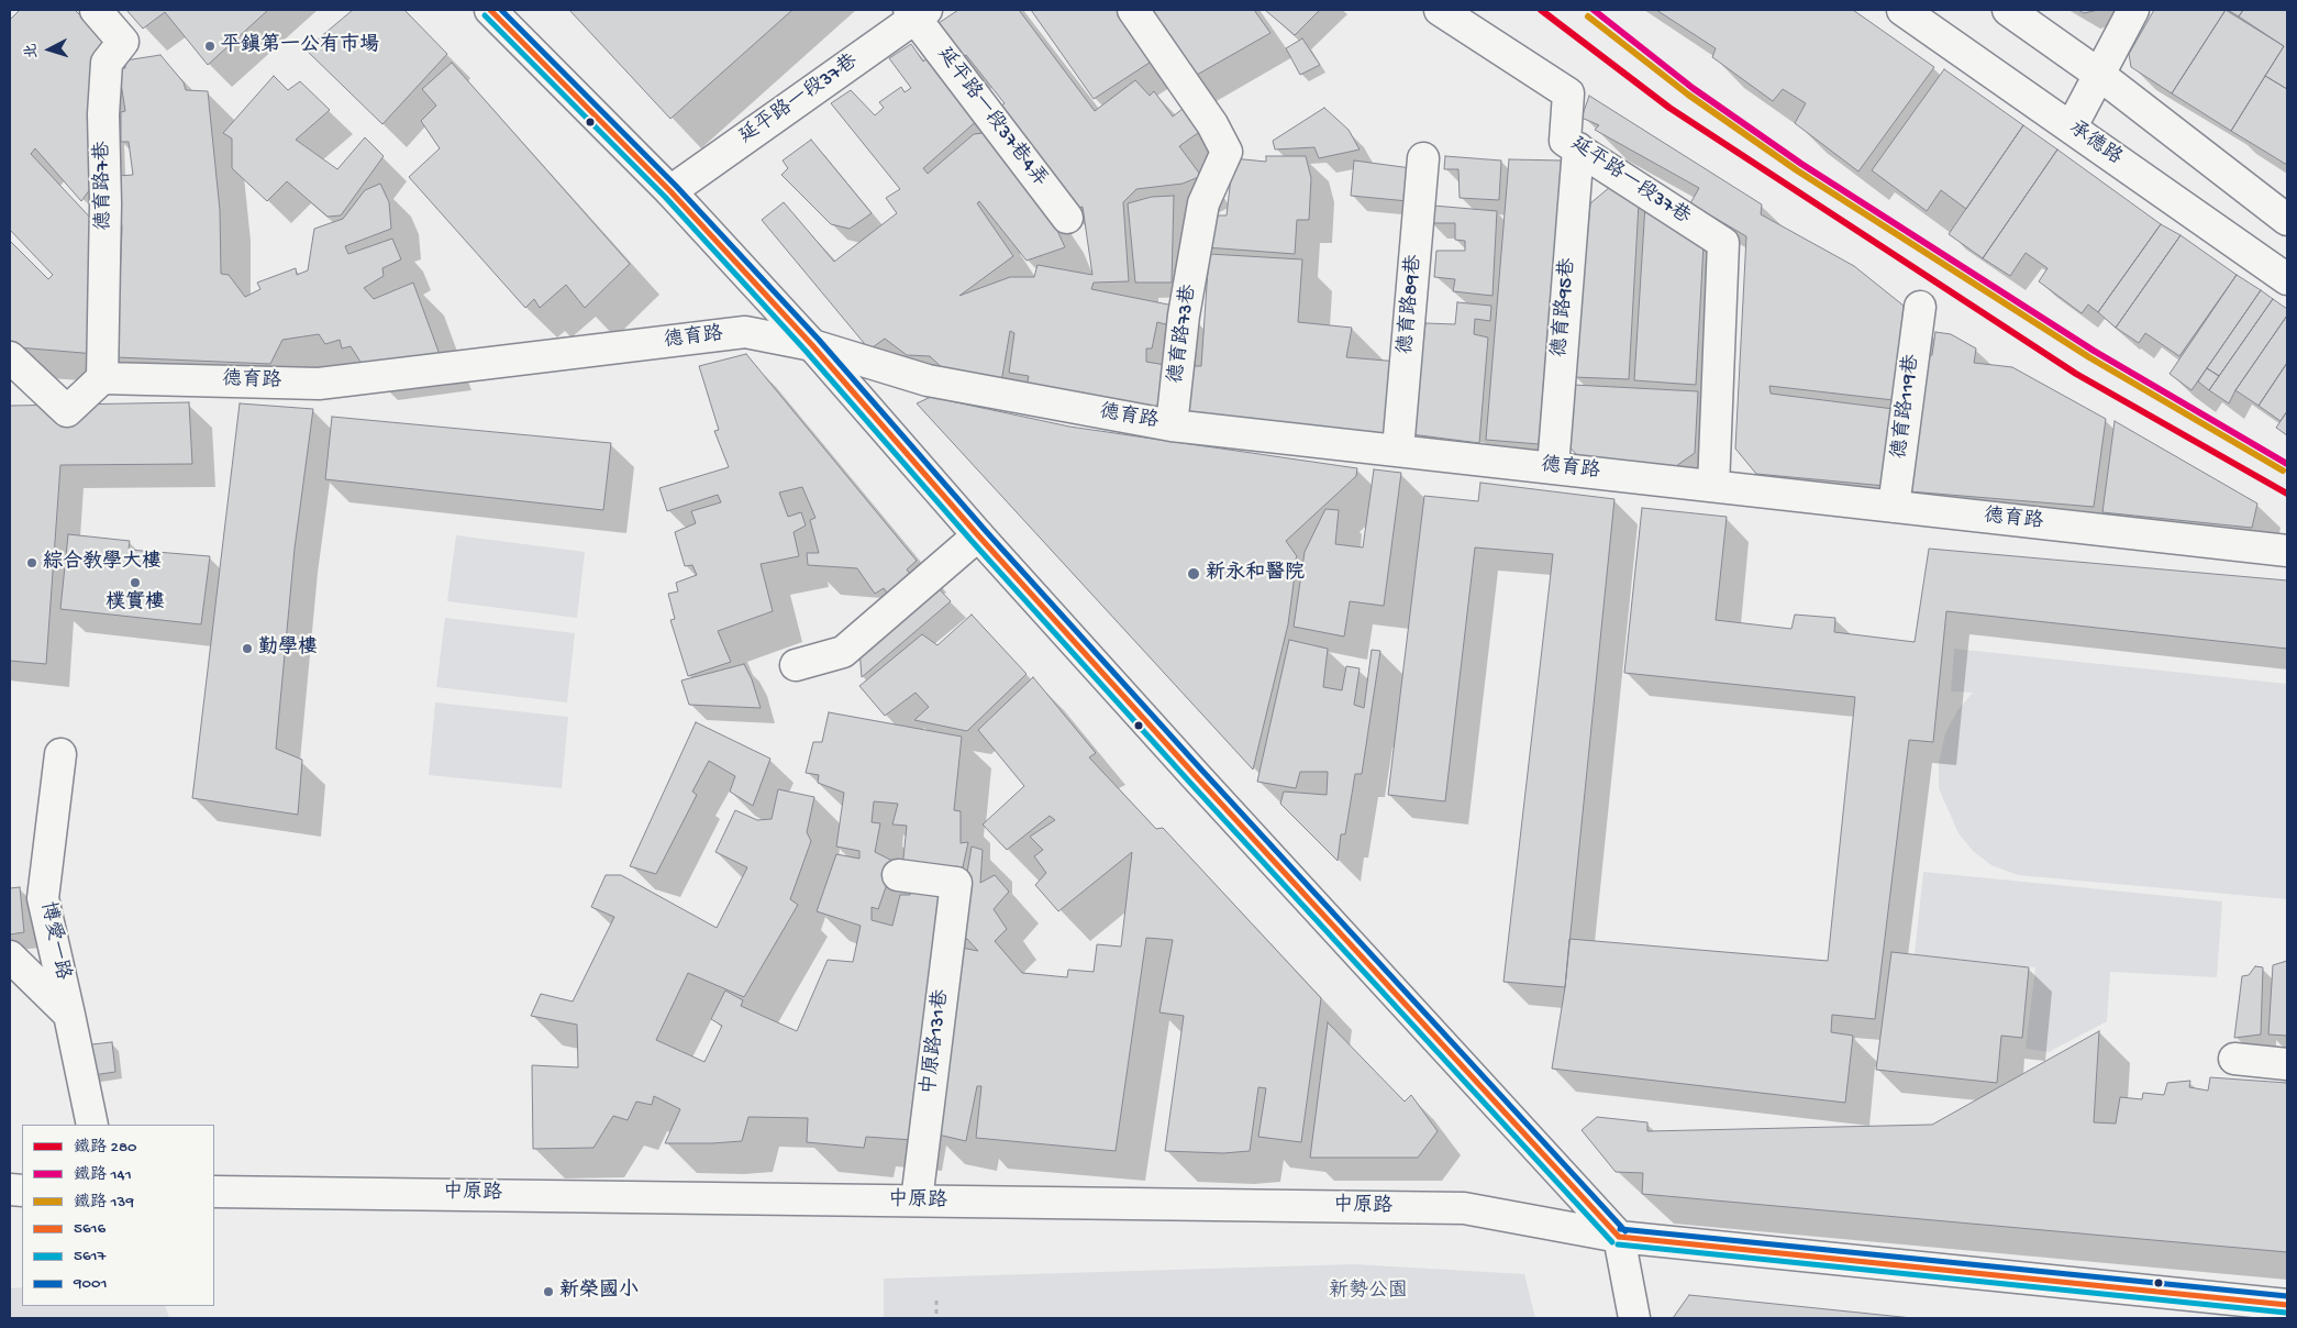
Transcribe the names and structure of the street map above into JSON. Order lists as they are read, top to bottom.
{
  "streets": {
    "main road": [
      "延平路一段37巷",
      "延平路一段37巷4弄",
      "承德路",
      "德育路7巷",
      "德育路89巷",
      "德育路95巷",
      "德育路73巷",
      "德育路",
      "德育路119巷",
      "博愛一路",
      "中原路131巷",
      "中原路"
    ]
  },
  "crossings": [
    ["延平路一段37巷", "延平路一段37巷4弄"],
    ["延平路一段37巷", "德育路95巷"],
    ["延平路一段37巷", "德育路"],
    ["德育路7巷", "德育路"],
    ["德育路89巷", "德育路"],
    ["德育路95巷", "德育路"],
    ["德育路73巷", "德育路"],
    ["德育路", "德育路119巷"],
    ["中原路131巷", "中原路"]
  ],
  "parks": ["新勢公園"],
  "places": [
    "平鎮第一公有市場",
    "綜合教學大樓",
    "新永和醫院",
    "樸實樓",
    "勤學樓",
    "新榮國小"
  ],
  "lines": [
    "rail line 280",
    "rail line 141",
    "transit line 5616",
    "transit line 9001",
    "transit line 5617",
    "rail line 139"
  ],
  "legend": [
    "鐵路 280",
    "鐵路 141",
    "鐵路 139",
    "5616",
    "5617",
    "9001"
  ],
  "north": "left"
}
